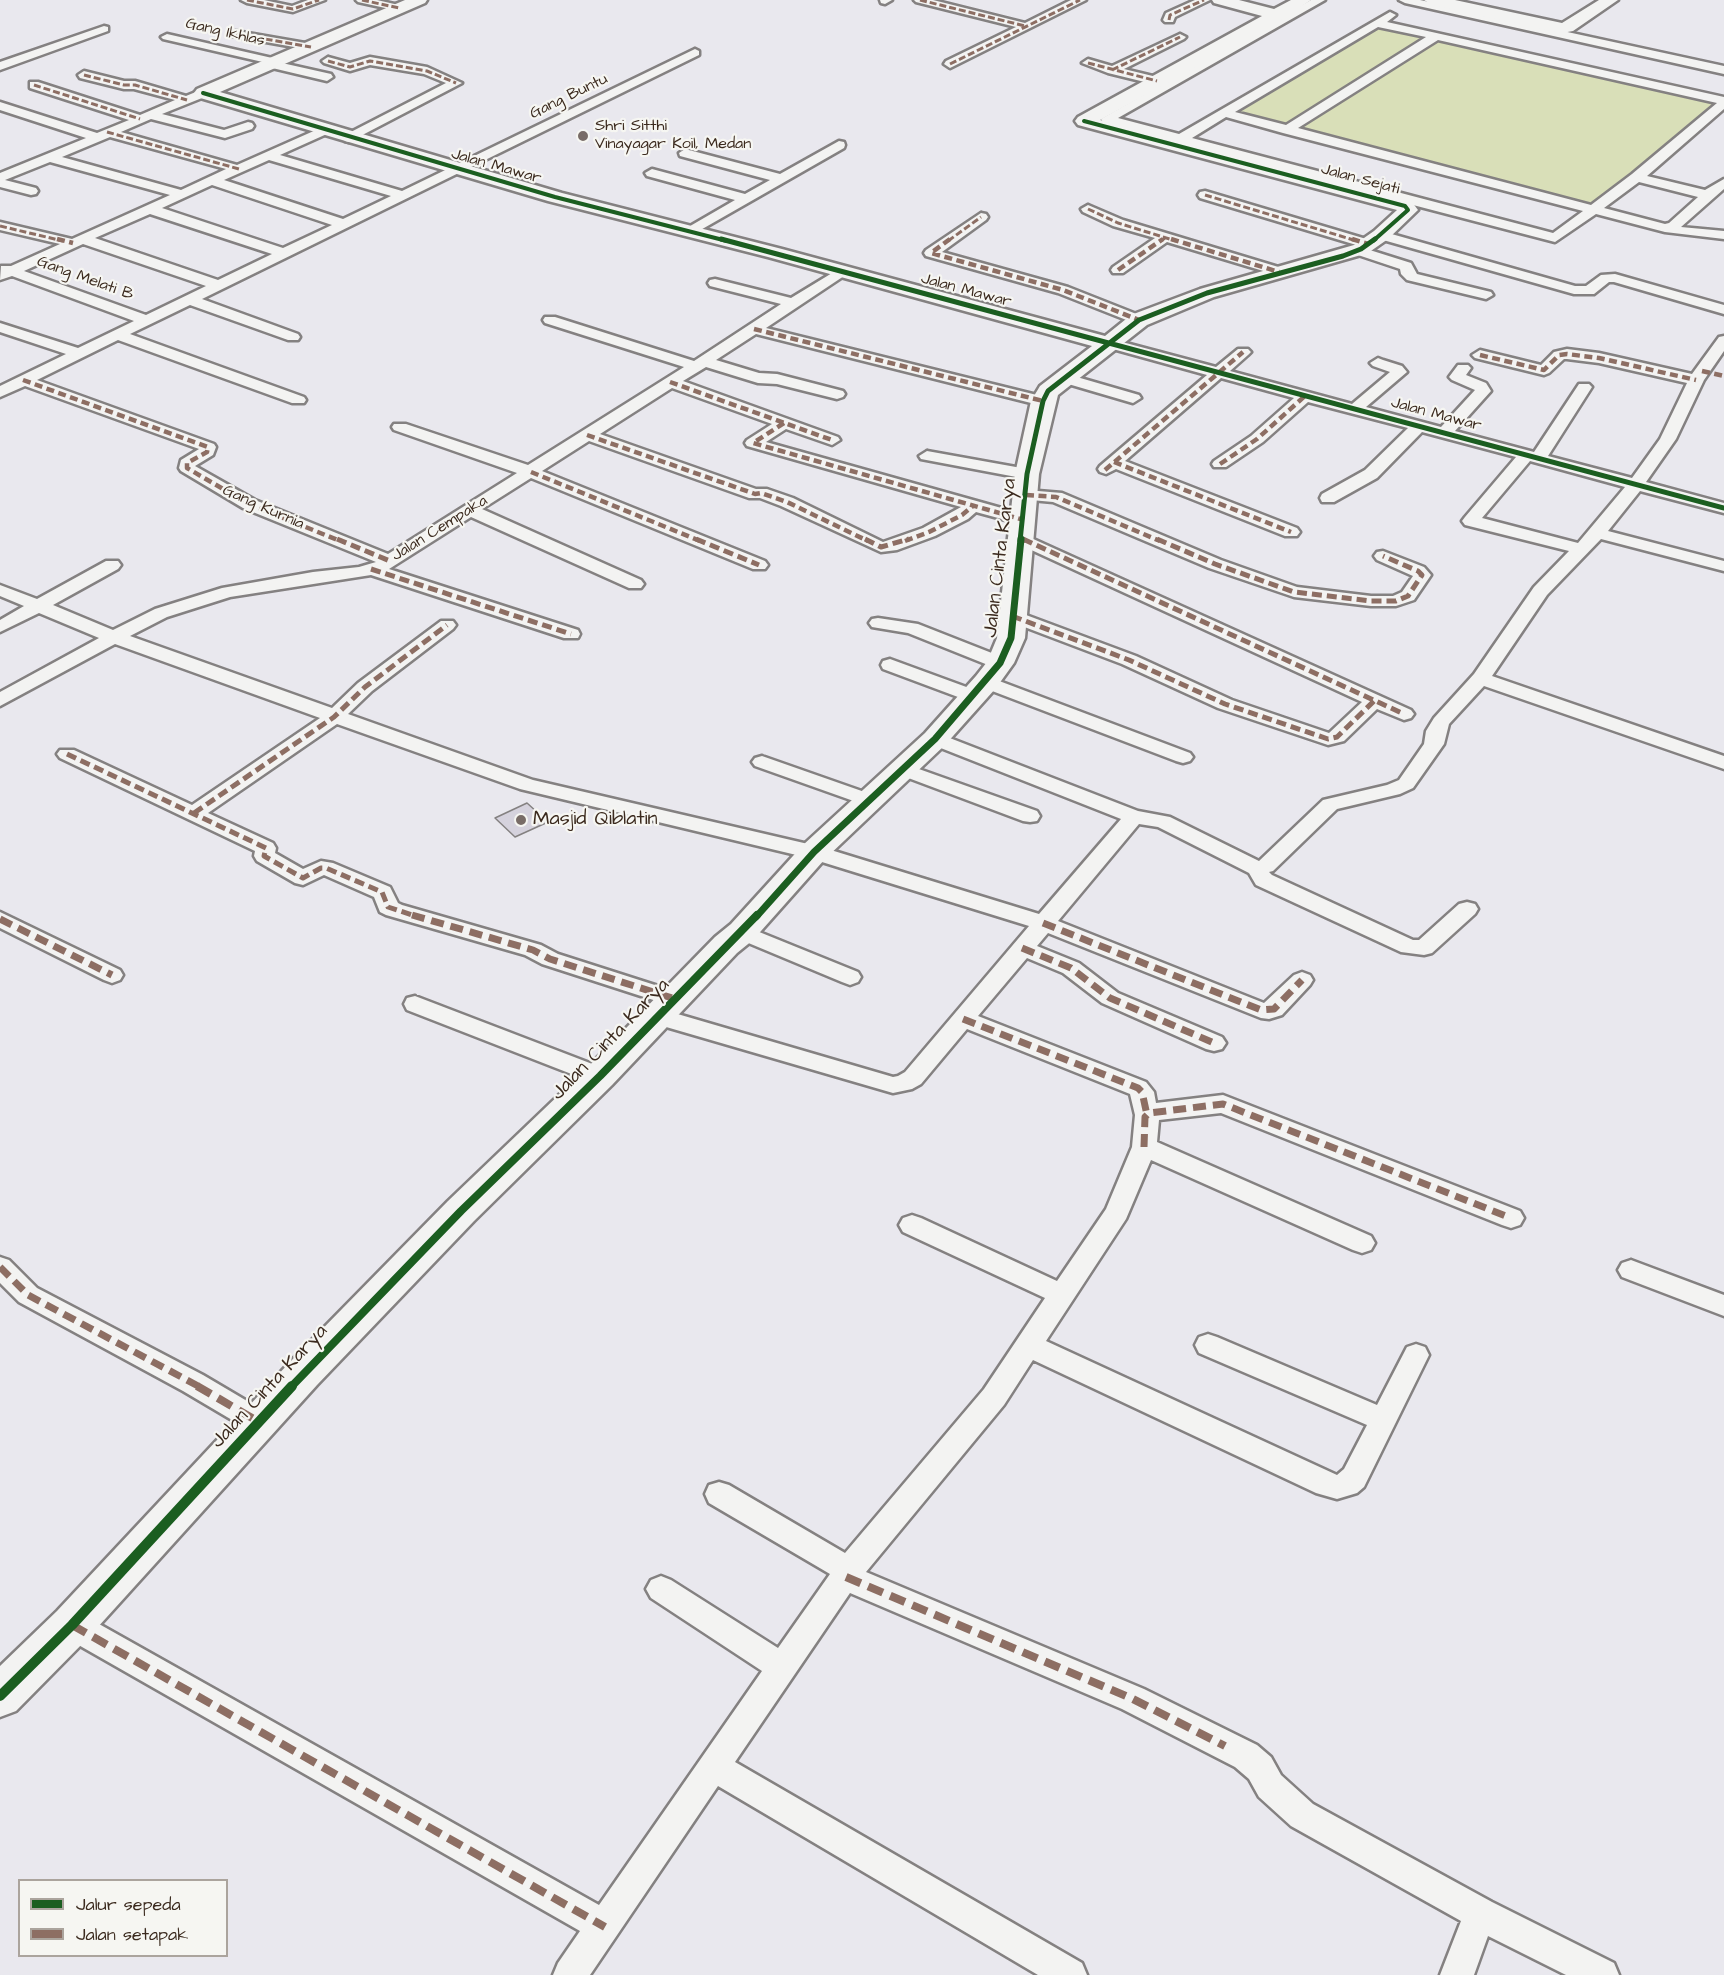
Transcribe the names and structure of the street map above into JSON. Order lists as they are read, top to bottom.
{
  "streets": {
    "street": [
      "Gang Ikhlas",
      "Gang Buntu",
      "Jalan Mawar",
      "Jalan Sejati",
      "Gang Melati B",
      "Gang Kurnia",
      "Jalan Cempaka",
      "Jalan Cinta Karya"
    ]
  },
  "crossings": [
    ["Gang Buntu", "Jalan Mawar"],
    ["Gang Buntu", "Gang Melati B"],
    ["Gang Buntu", "Gang Kurnia"],
    ["Jalan Mawar", "Jalan Sejati"],
    ["Jalan Mawar", "Jalan Cempaka"],
    ["Gang Kurnia", "Jalan Cempaka"]
  ],
  "places": ["Shri Sitthi Vinayagar Koil, Medan", "Masjid Qiblatin"],
  "legend": ["Jalur sepeda", "Jalan setapak"]
}
